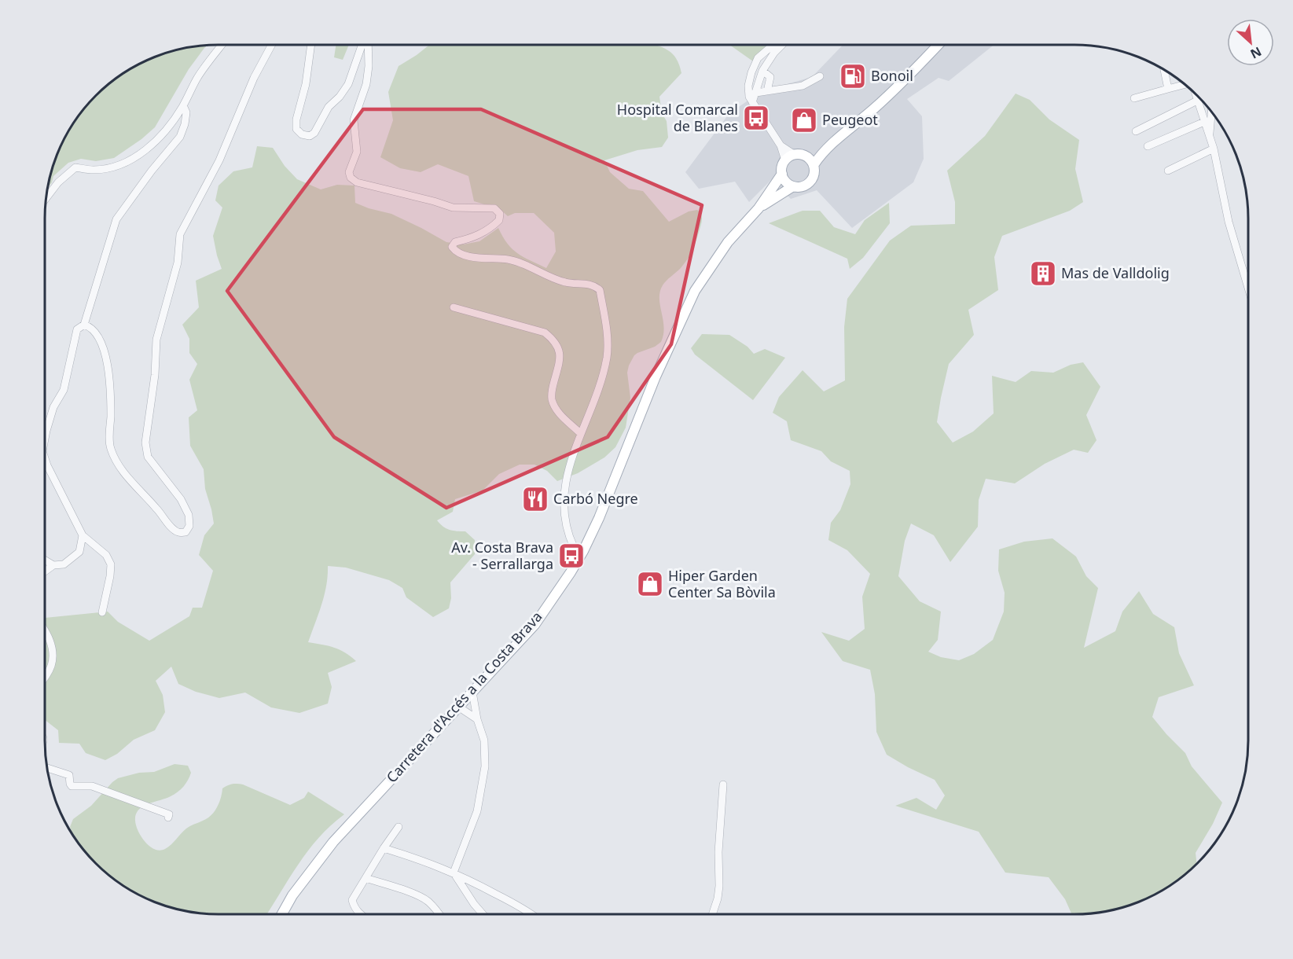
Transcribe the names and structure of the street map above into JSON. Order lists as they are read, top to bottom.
{
  "streets": {
    "main road": ["Carretera d'Accés a la Costa Brava"]
  },
  "places": {
    "fuel station": ["Bonoil"],
    "bus stop": ["Hospital Comarcal de Blanes", "Av. Costa Brava - Serrallarga"],
    "shop": ["Peugeot", "Hiper Garden Center Sa Bòvila"],
    "building": ["Mas de Valldolig"],
    "restaurant": ["Carbó Negre"]
  },
  "north": "bottom right"
}
